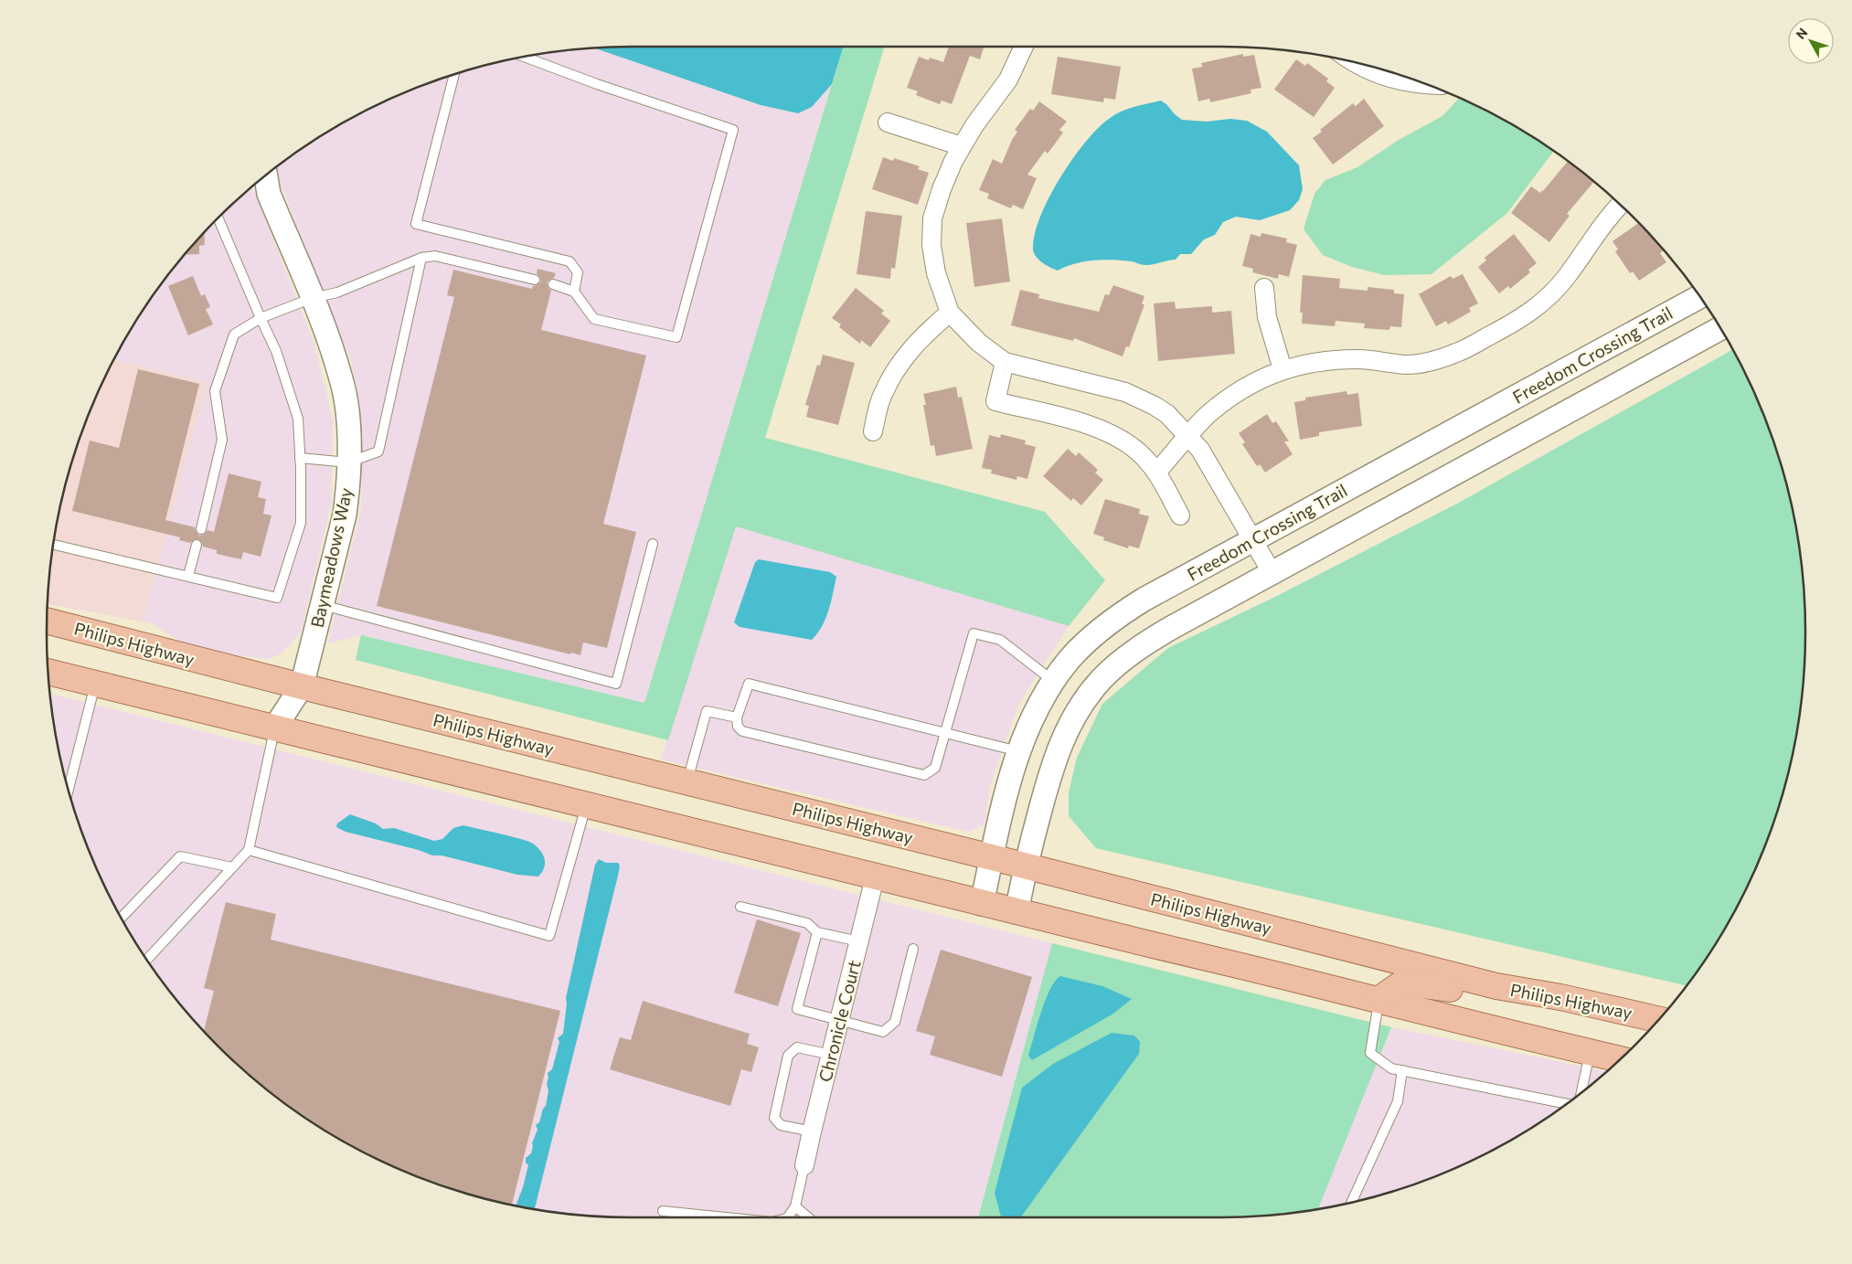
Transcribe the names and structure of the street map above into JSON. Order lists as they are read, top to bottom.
{
  "streets": {
    "main road": ["Philips Highway"],
    "street": ["Freedom Crossing Trail", "Baymeadows Way", "Chronicle Court"]
  },
  "crossings": [
    ["Freedom Crossing Trail", "Philips Highway"],
    ["Baymeadows Way", "Philips Highway"]
  ],
  "north": "top left"
}
